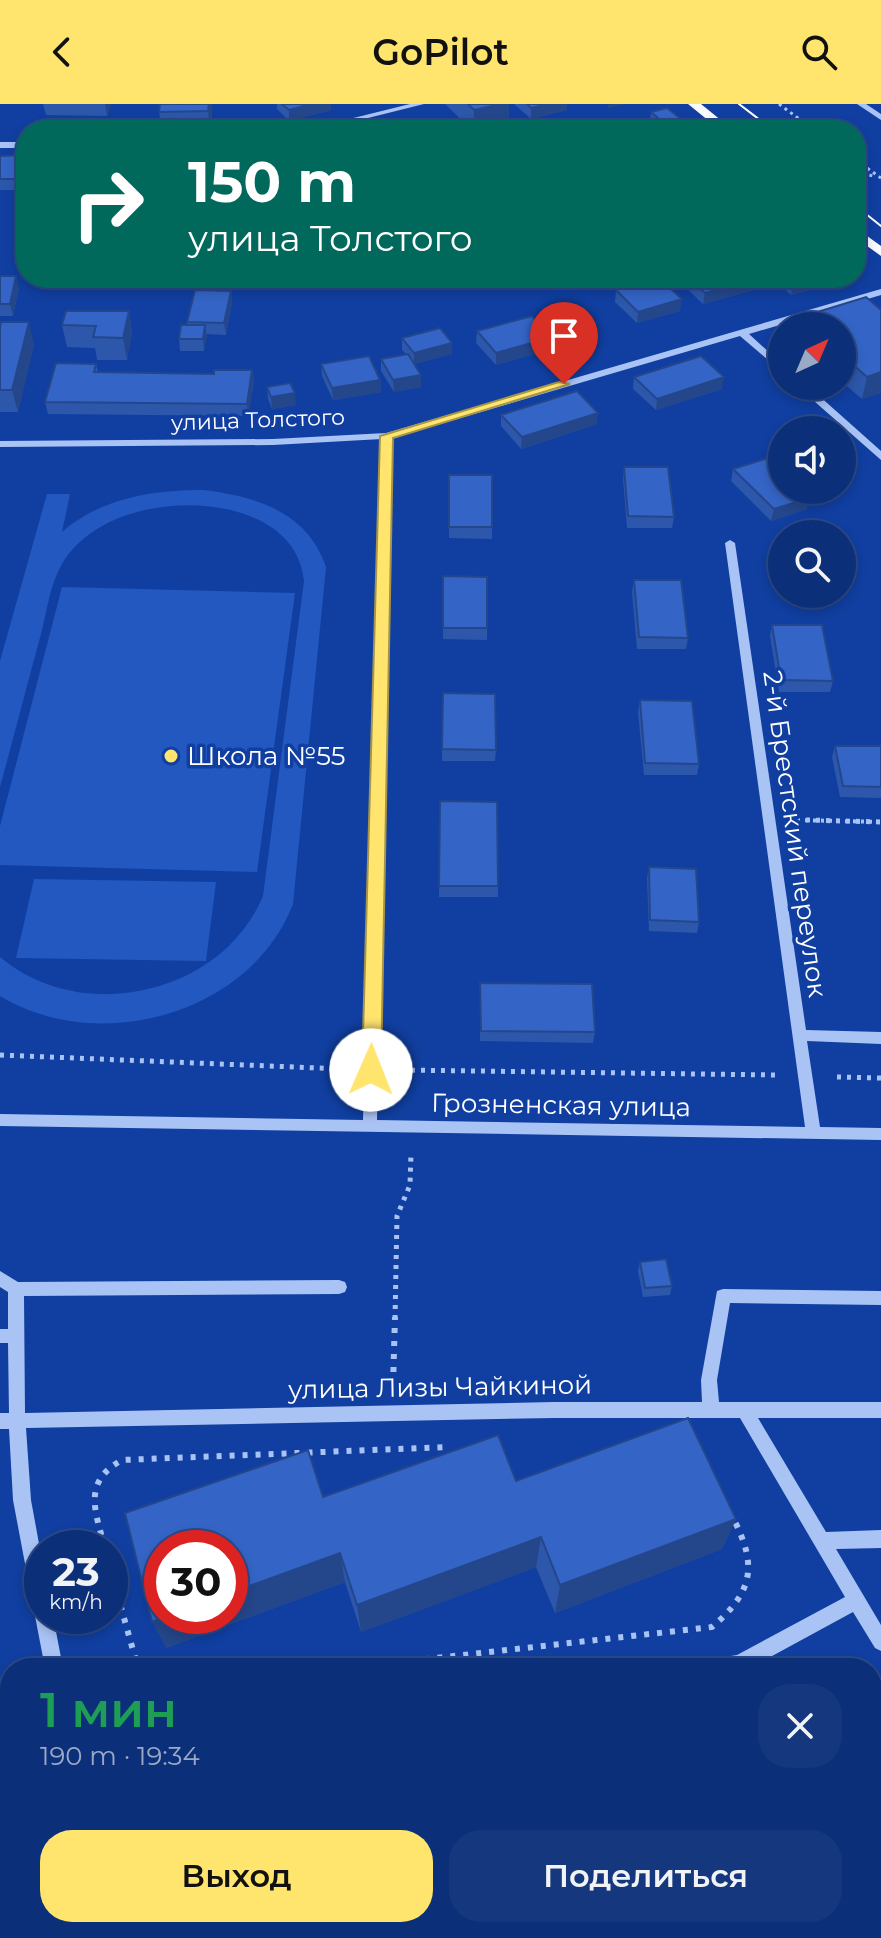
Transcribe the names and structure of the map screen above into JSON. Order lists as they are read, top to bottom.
{
  "streets": {
    "street": [
      "улица Толстого",
      "2-й Брестский переулок",
      "Грозненская улица",
      "улица Лизы Чайкиной"
    ]
  },
  "crossings": [
    ["2-й Брестский переулок", "Грозненская улица"]
  ],
  "places": ["Школа №55"],
  "north": "top right",
  "page": {
    "header": "GoPilot",
    "turn": ["150 m", "улица Толстого"],
    "speed": "23 km/h",
    "limit": "30",
    "heading": ["1 мин", "190 m · 19:34"],
    "buttons": ["Выход", "Поделиться"]
  }
}
